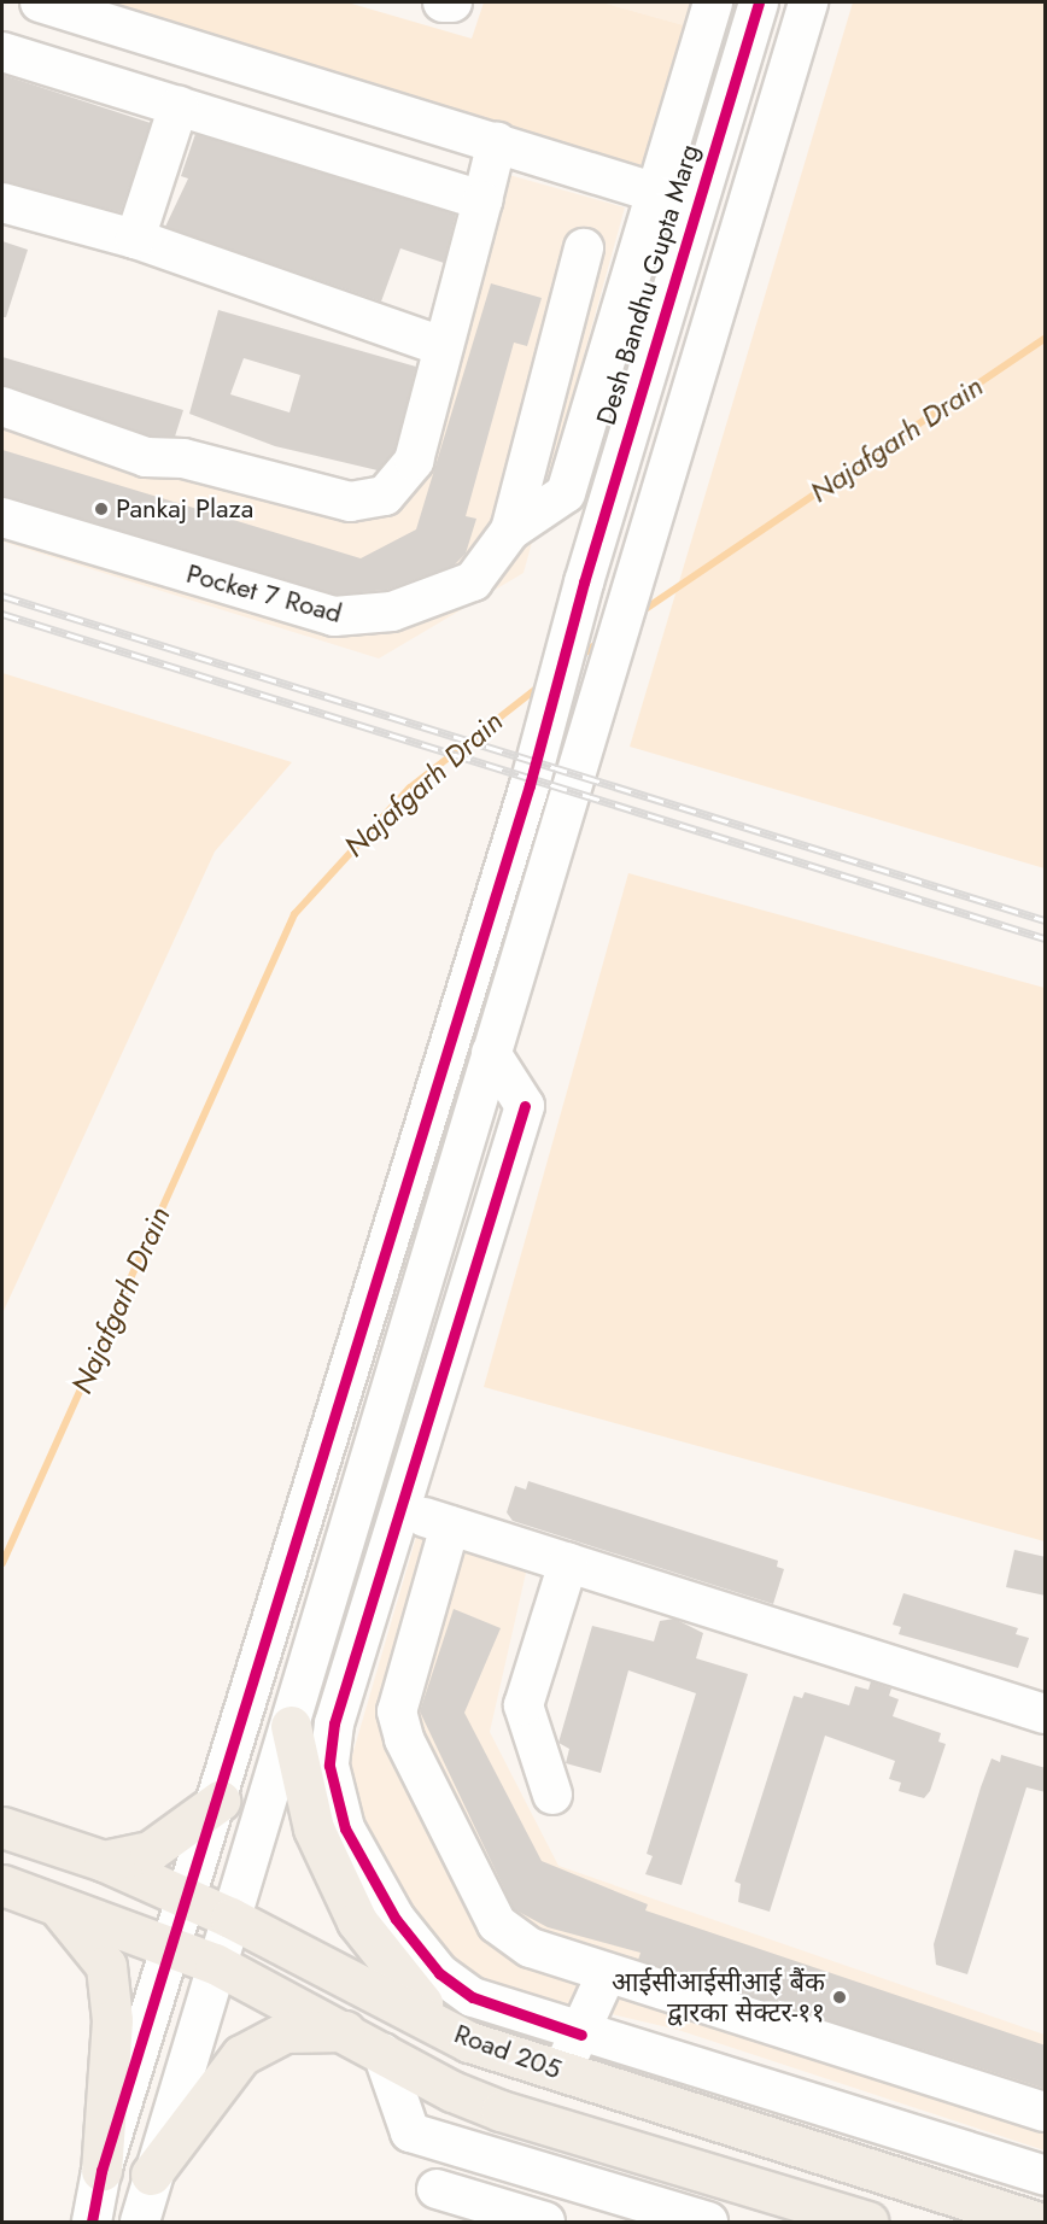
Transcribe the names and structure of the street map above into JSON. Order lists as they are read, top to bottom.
{
  "streets": {
    "main road": ["Road 205"],
    "street": ["Desh Bandhu Gupta Marg", "Pocket 7 Road"]
  },
  "crossings": [
    ["Desh Bandhu Gupta Marg", "Road 205"]
  ],
  "water": ["Najafgarh Drain"],
  "places": ["Pankaj Plaza", "आईसीआईसीआई बैंक द्वारका सेक्टर-११"]
}
